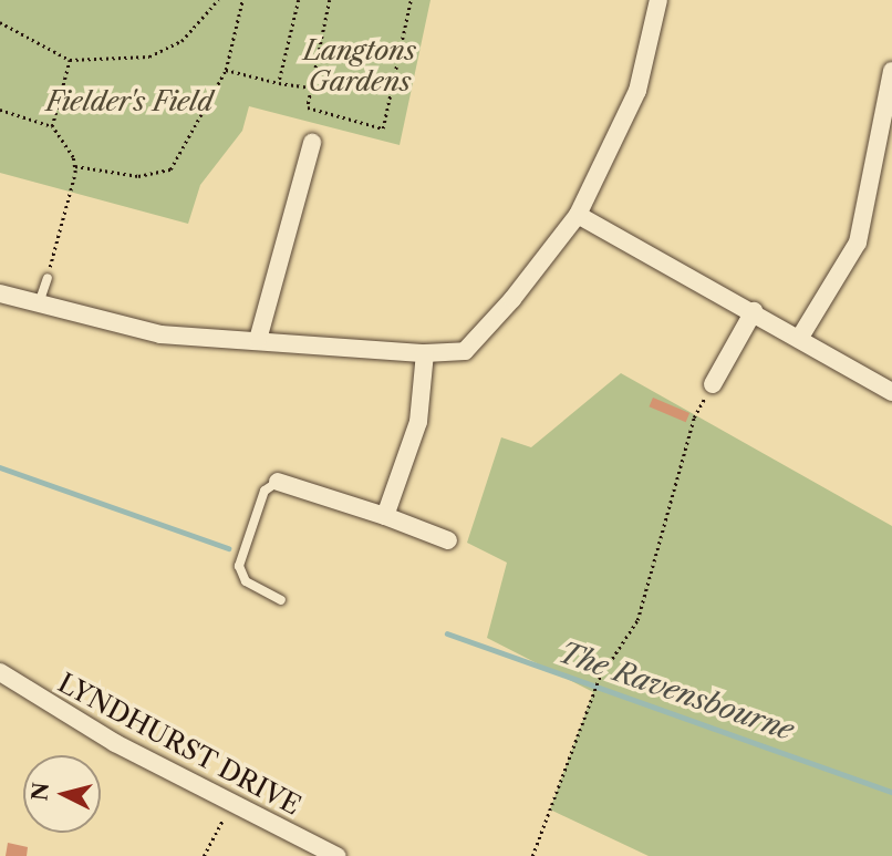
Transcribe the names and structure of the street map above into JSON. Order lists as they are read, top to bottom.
{
  "streets": {
    "street": ["LYNDHURST DRIVE"]
  },
  "water": ["The Ravensbourne"],
  "parks": ["Langtons Gardens", "Fielder's Field"],
  "north": "left"
}
